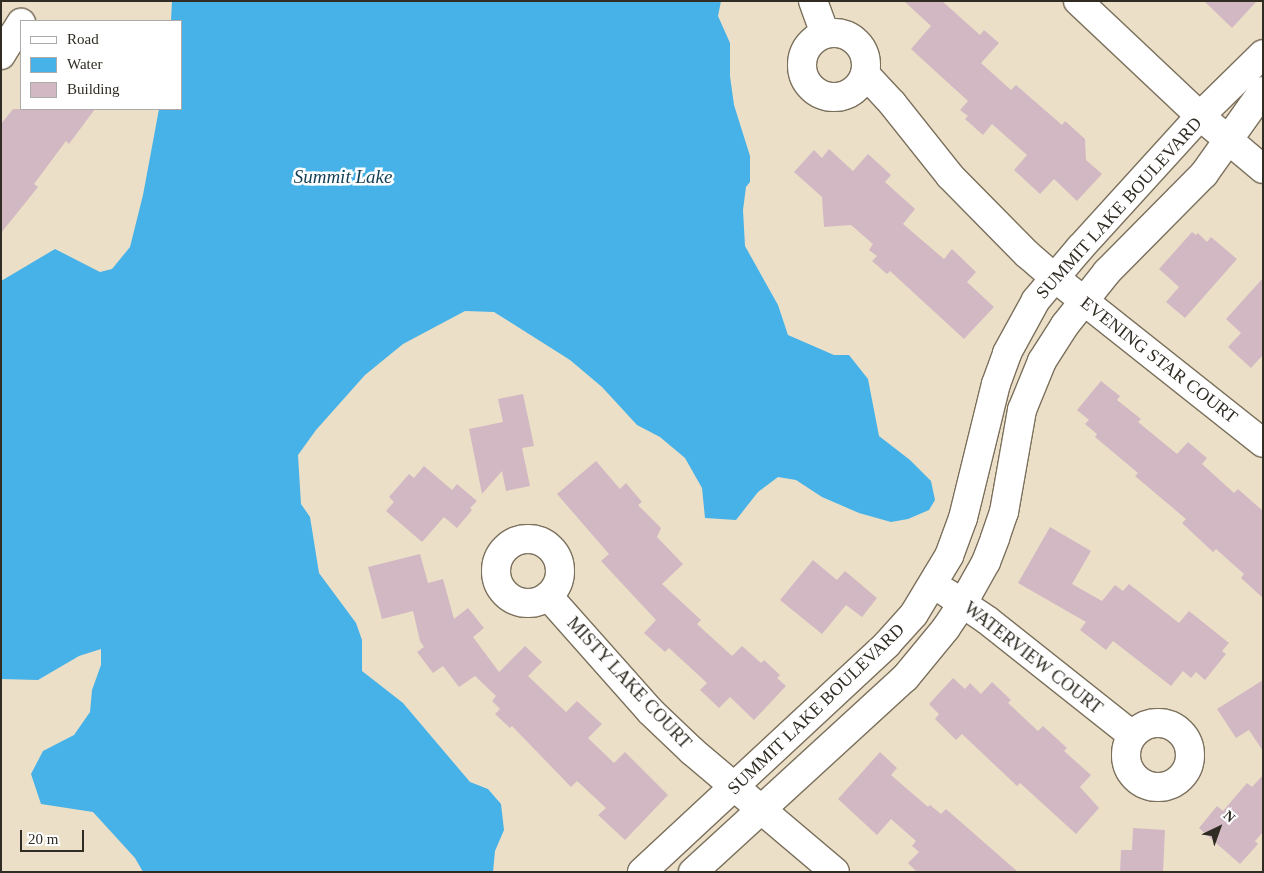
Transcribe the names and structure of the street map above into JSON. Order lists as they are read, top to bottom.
{
  "streets": {
    "street": [
      "SUMMIT LAKE BOULEVARD",
      "EVENING STAR COURT",
      "WATERVIEW COURT",
      "MISTY LAKE COURT"
    ]
  },
  "crossings": [
    ["SUMMIT LAKE BOULEVARD", "EVENING STAR COURT"],
    ["SUMMIT LAKE BOULEVARD", "WATERVIEW COURT"],
    ["SUMMIT LAKE BOULEVARD", "MISTY LAKE COURT"]
  ],
  "water": ["Summit Lake"],
  "legend": ["Road", "Water", "Building"],
  "scale_bar": "20 m",
  "north": "top right"
}
